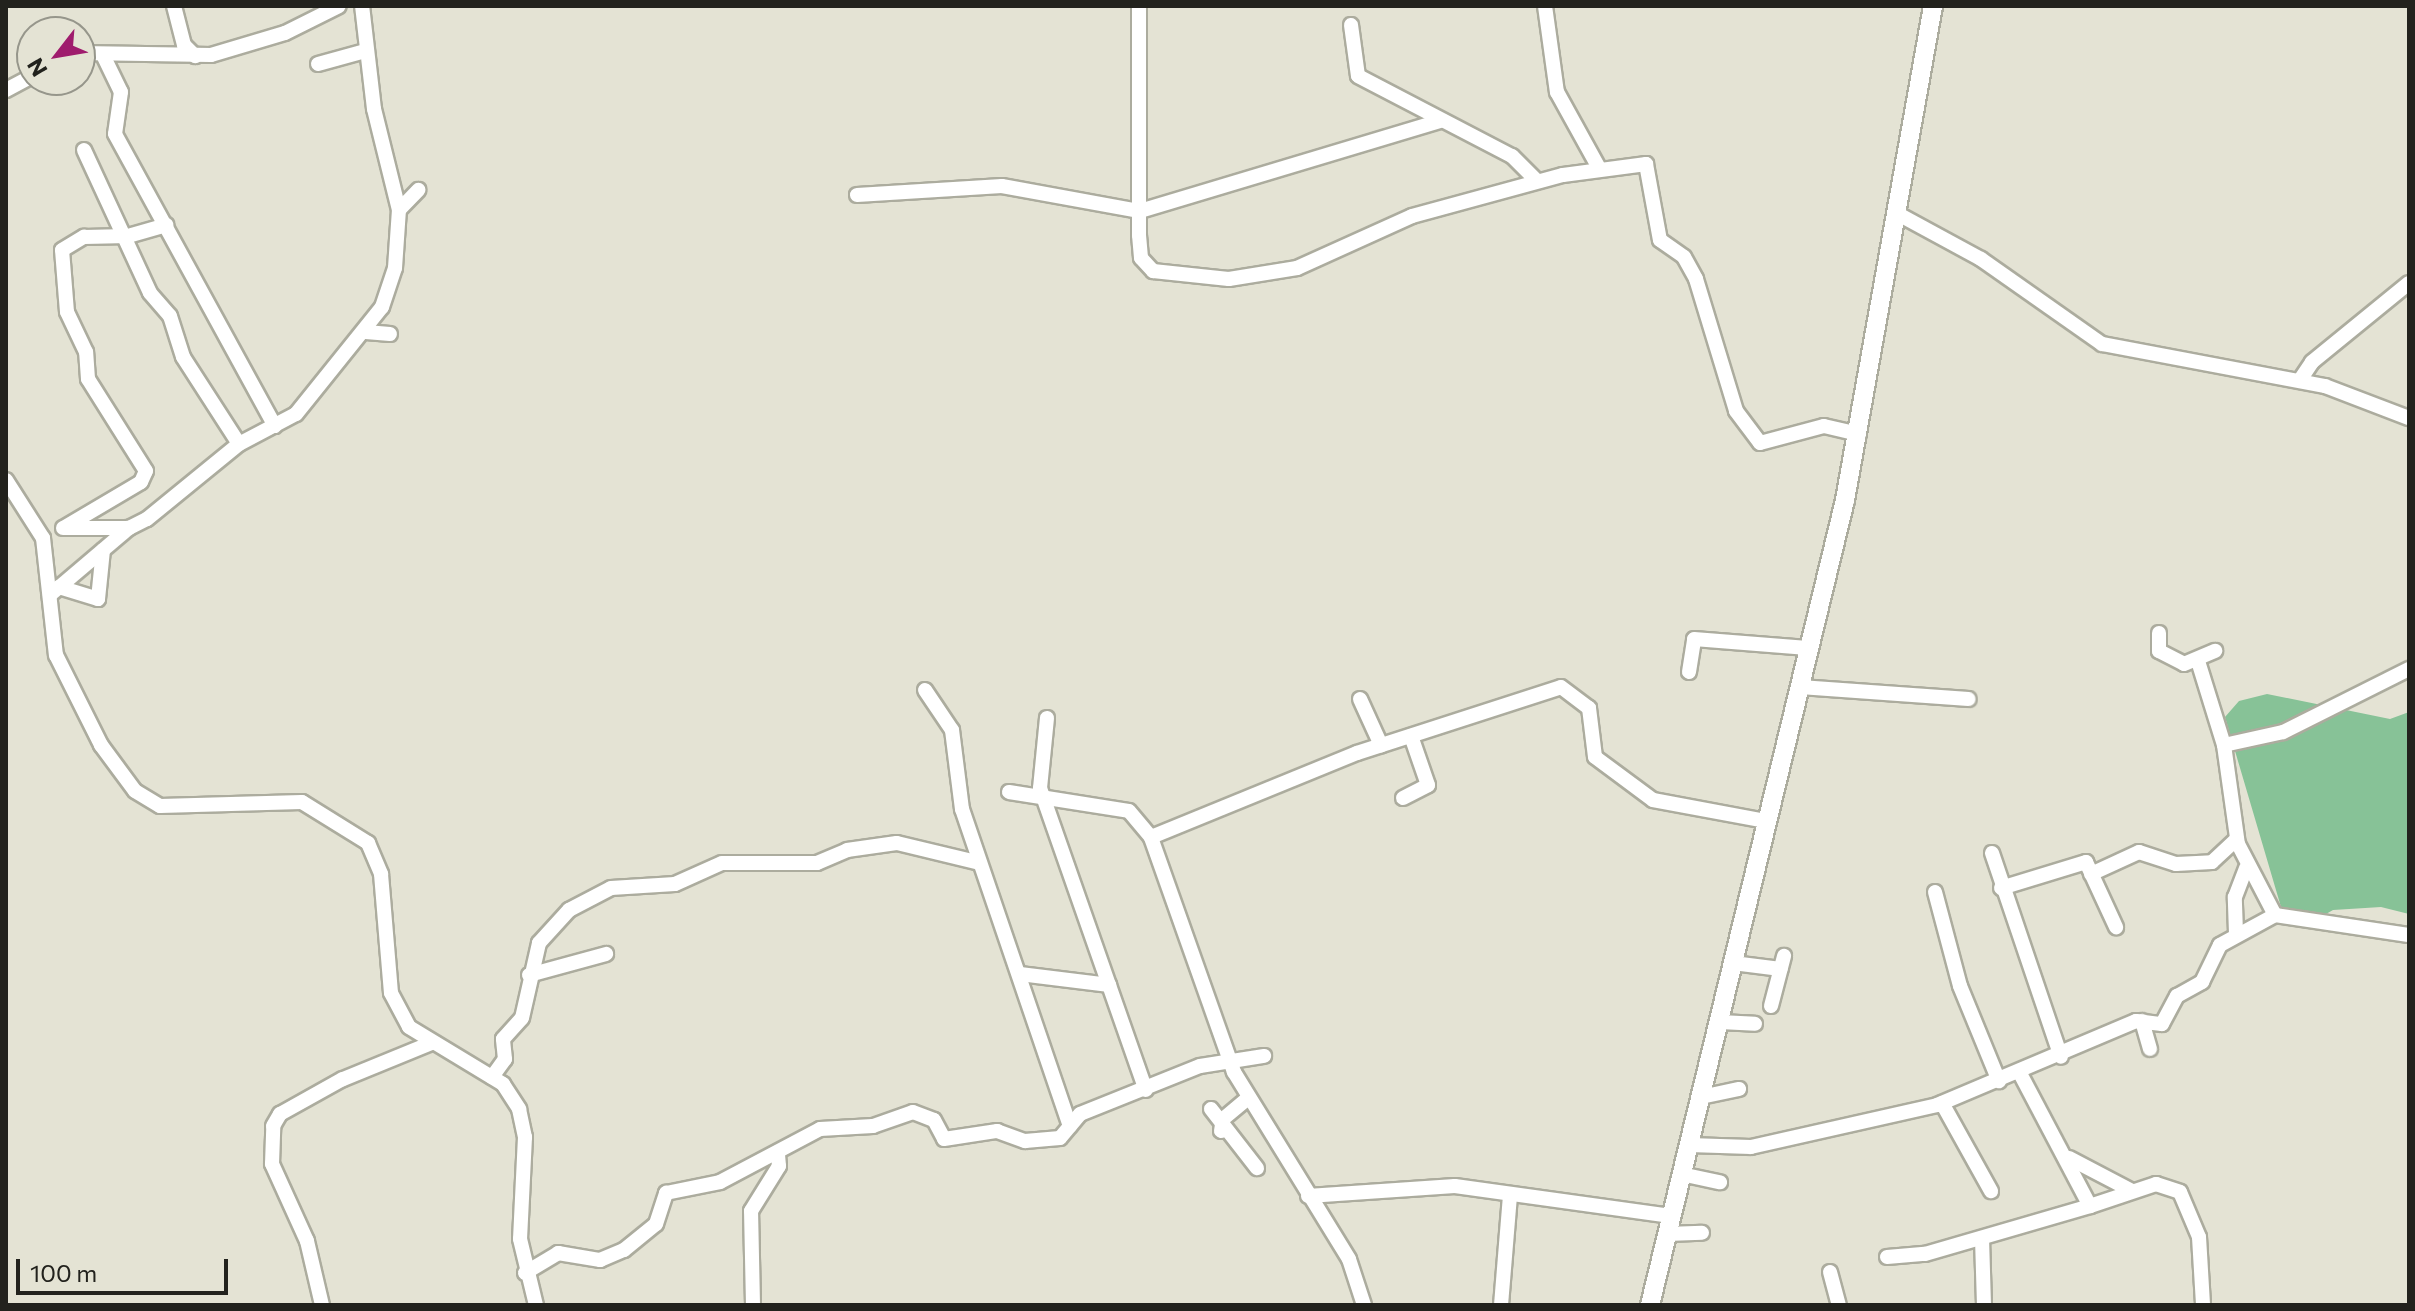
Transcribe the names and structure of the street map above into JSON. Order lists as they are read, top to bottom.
{
  "scale_bar": "100 m",
  "north": "bottom left"
}
